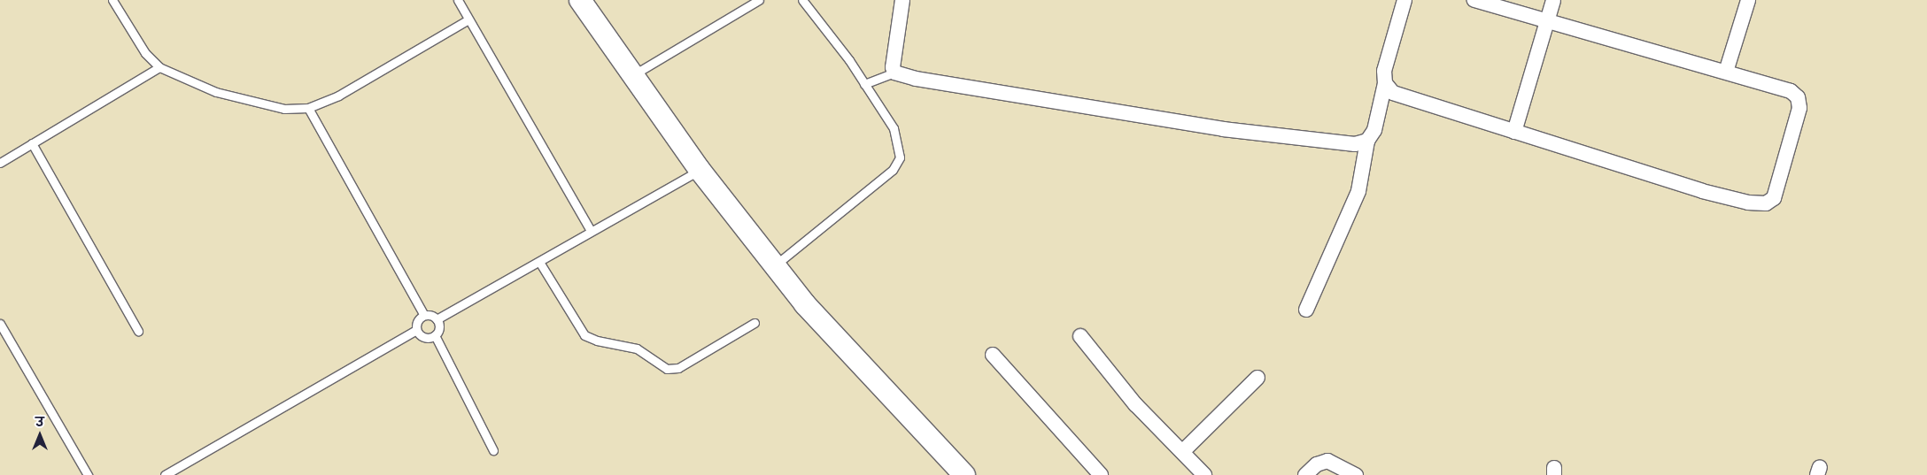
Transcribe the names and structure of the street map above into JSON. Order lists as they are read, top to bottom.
{
  "north": "top"
}
